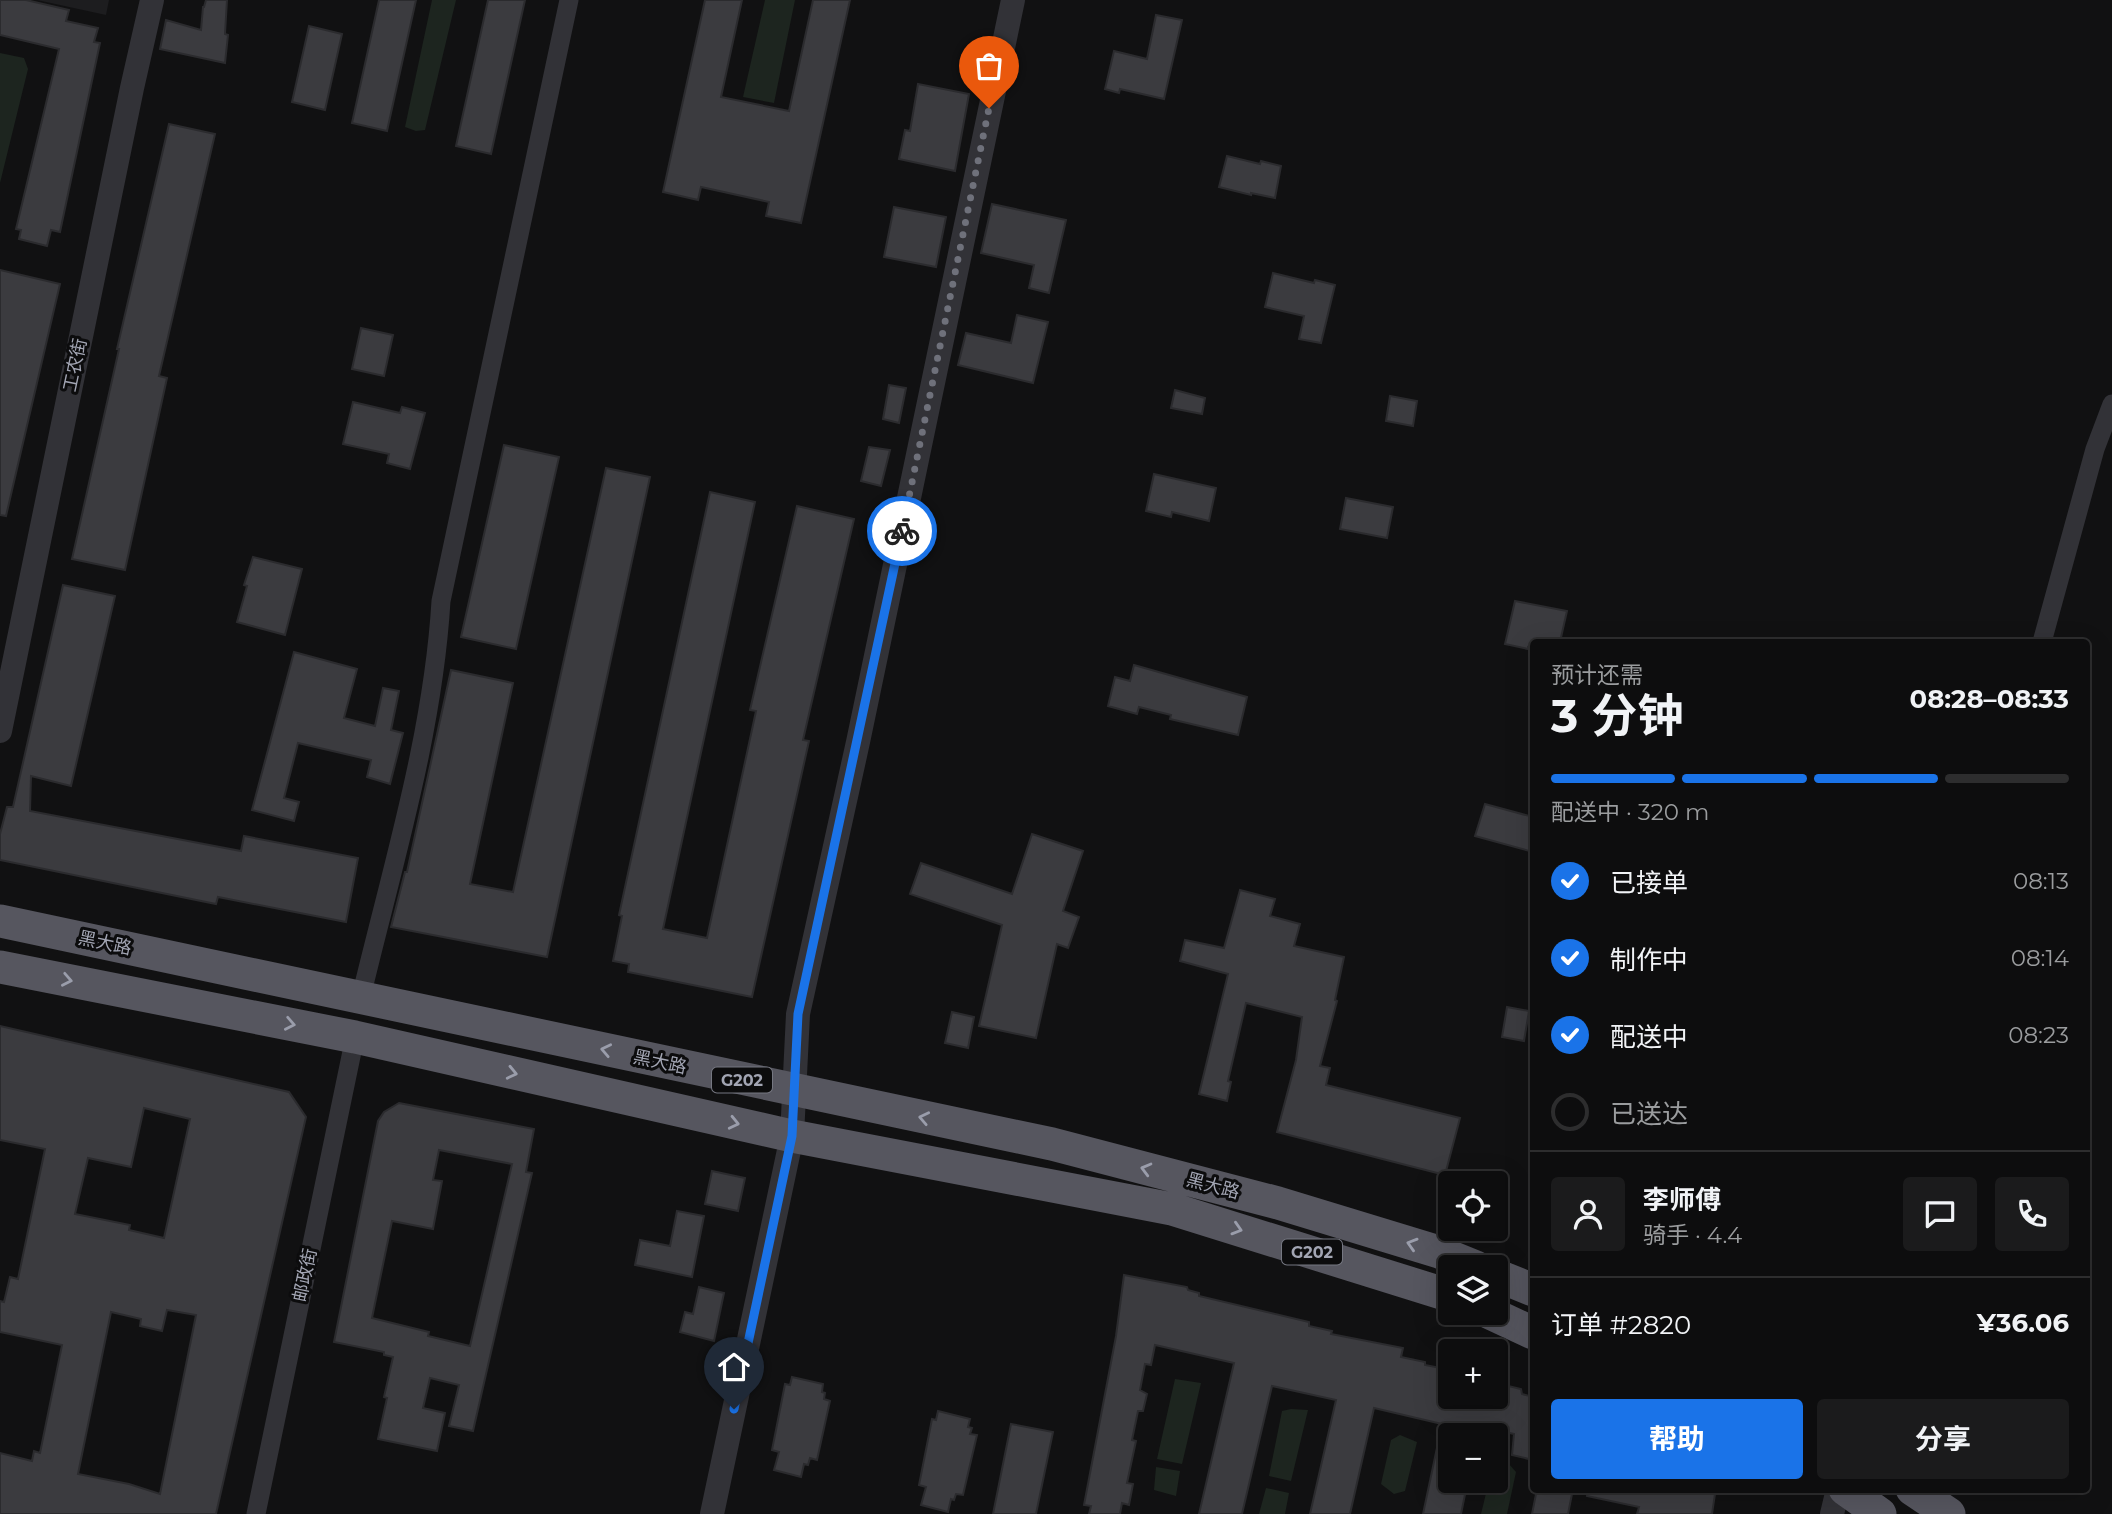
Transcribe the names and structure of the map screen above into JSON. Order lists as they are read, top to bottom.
{
  "streets": {
    "highway": ["黑大路", "G202"],
    "street": ["工农街", "邮政街"]
  },
  "crossings": [
    ["黑大路", "邮政街"]
  ],
  "page": {
    "heading": ["3 分钟", "预计还需", "08:28–08:33"],
    "panel": [
      "李师傅",
      "骑手 · 4.4",
      "订单 #2820",
      "¥36.06"
    ],
    "bar": "配送中 · 320 m",
    "list": [
      ["已接单", "08:13"],
      ["制作中", "08:14"],
      ["配送中", "08:23"],
      "已送达"
    ],
    "map_buttons": ["+", "−"],
    "buttons": ["帮助", "分享"]
  }
}
